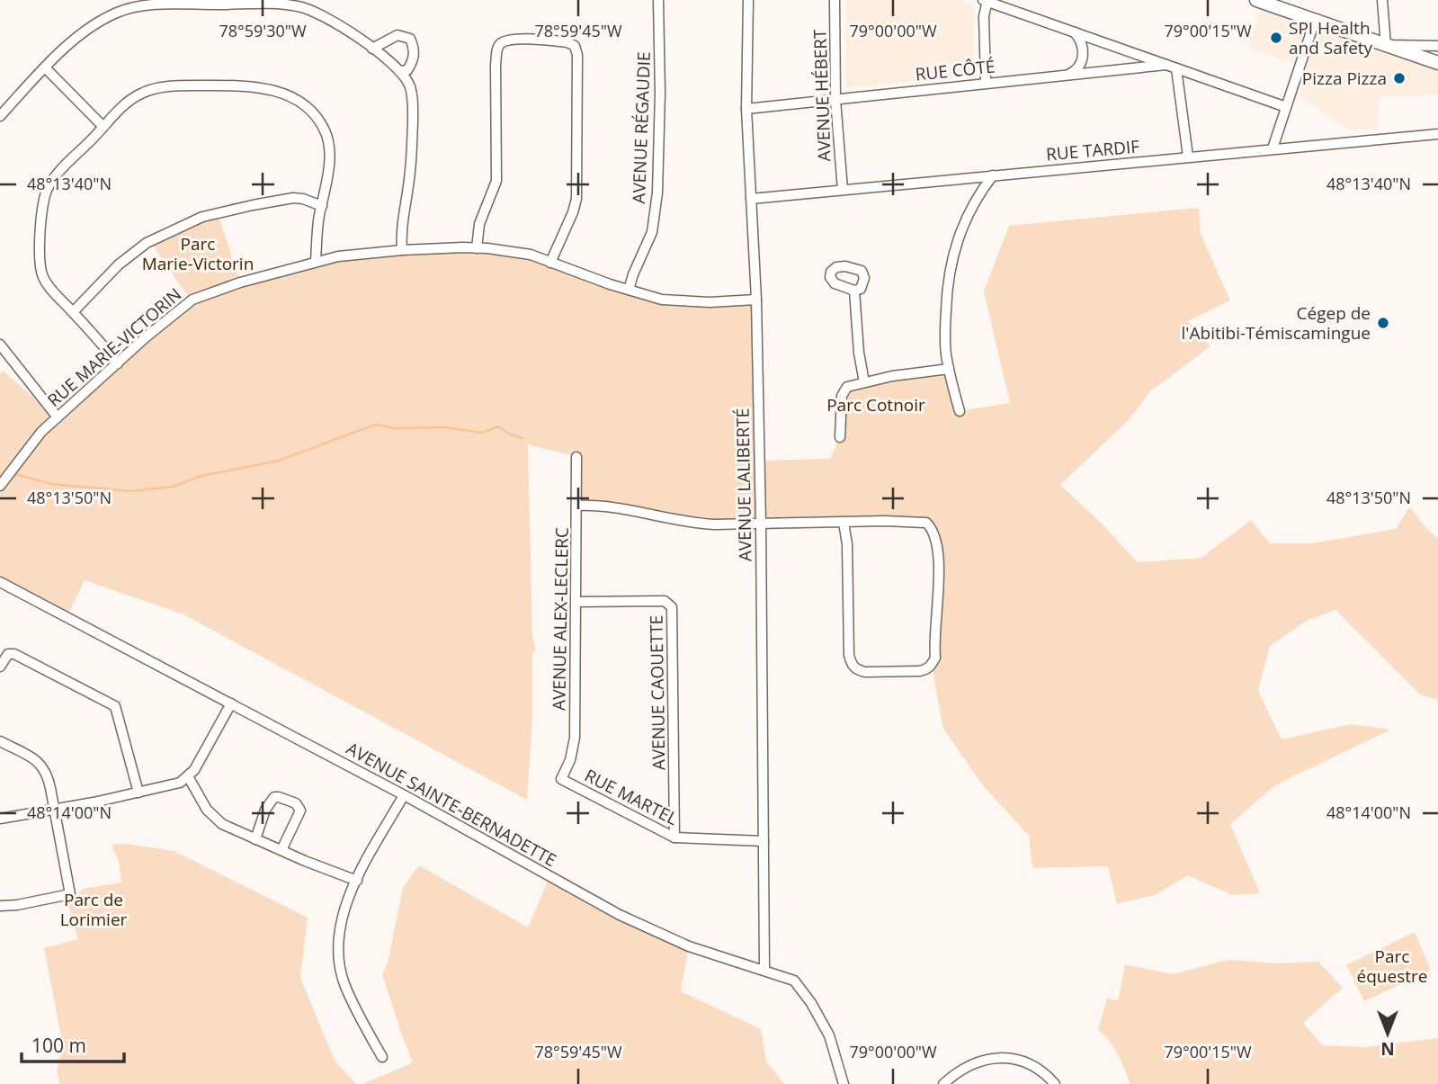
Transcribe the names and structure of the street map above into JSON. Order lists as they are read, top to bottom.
{
  "streets": {
    "street": [
      "RUE CÔTÉ",
      "AVENUE HÉBERT",
      "AVENUE RÉGAUDIE",
      "RUE TARDIF",
      "RUE MARIE-VICTORIN",
      "AVENUE LALIBERTÉ",
      "AVENUE ALEX-LECLERC",
      "AVENUE CAOUETTE",
      "RUE MARTEL",
      "AVENUE SAINTE-BERNADETTE"
    ]
  },
  "crossings": [
    ["RUE CÔTÉ", "AVENUE HÉBERT"],
    ["RUE CÔTÉ", "AVENUE LALIBERTÉ"],
    ["AVENUE HÉBERT", "RUE TARDIF"],
    ["AVENUE RÉGAUDIE", "RUE MARIE-VICTORIN"],
    ["RUE TARDIF", "AVENUE LALIBERTÉ"],
    ["RUE MARIE-VICTORIN", "AVENUE LALIBERTÉ"],
    ["AVENUE LALIBERTÉ", "RUE MARTEL"],
    ["AVENUE LALIBERTÉ", "AVENUE SAINTE-BERNADETTE"],
    ["AVENUE ALEX-LECLERC", "AVENUE CAOUETTE"],
    ["AVENUE ALEX-LECLERC", "RUE MARTEL"],
    ["AVENUE CAOUETTE", "RUE MARTEL"]
  ],
  "parks": [
    "Parc Marie-Victorin",
    "Parc Cotnoir",
    "Parc de Lorimier",
    "Parc équestre"
  ],
  "places": ["SPI Health and Safety", "Pizza Pizza", "Cégep de l'Abitibi-Témiscamingue"],
  "scale_bar": "100 m",
  "north": "bottom",
  "coordinates": [
    "78°59'30\"W",
    "78°59'45\"W",
    "79°00'00\"W",
    "79°00'15\"W",
    "48°13'40\"N",
    "48°13'50\"N",
    "48°14'00\"N"
  ]
}
